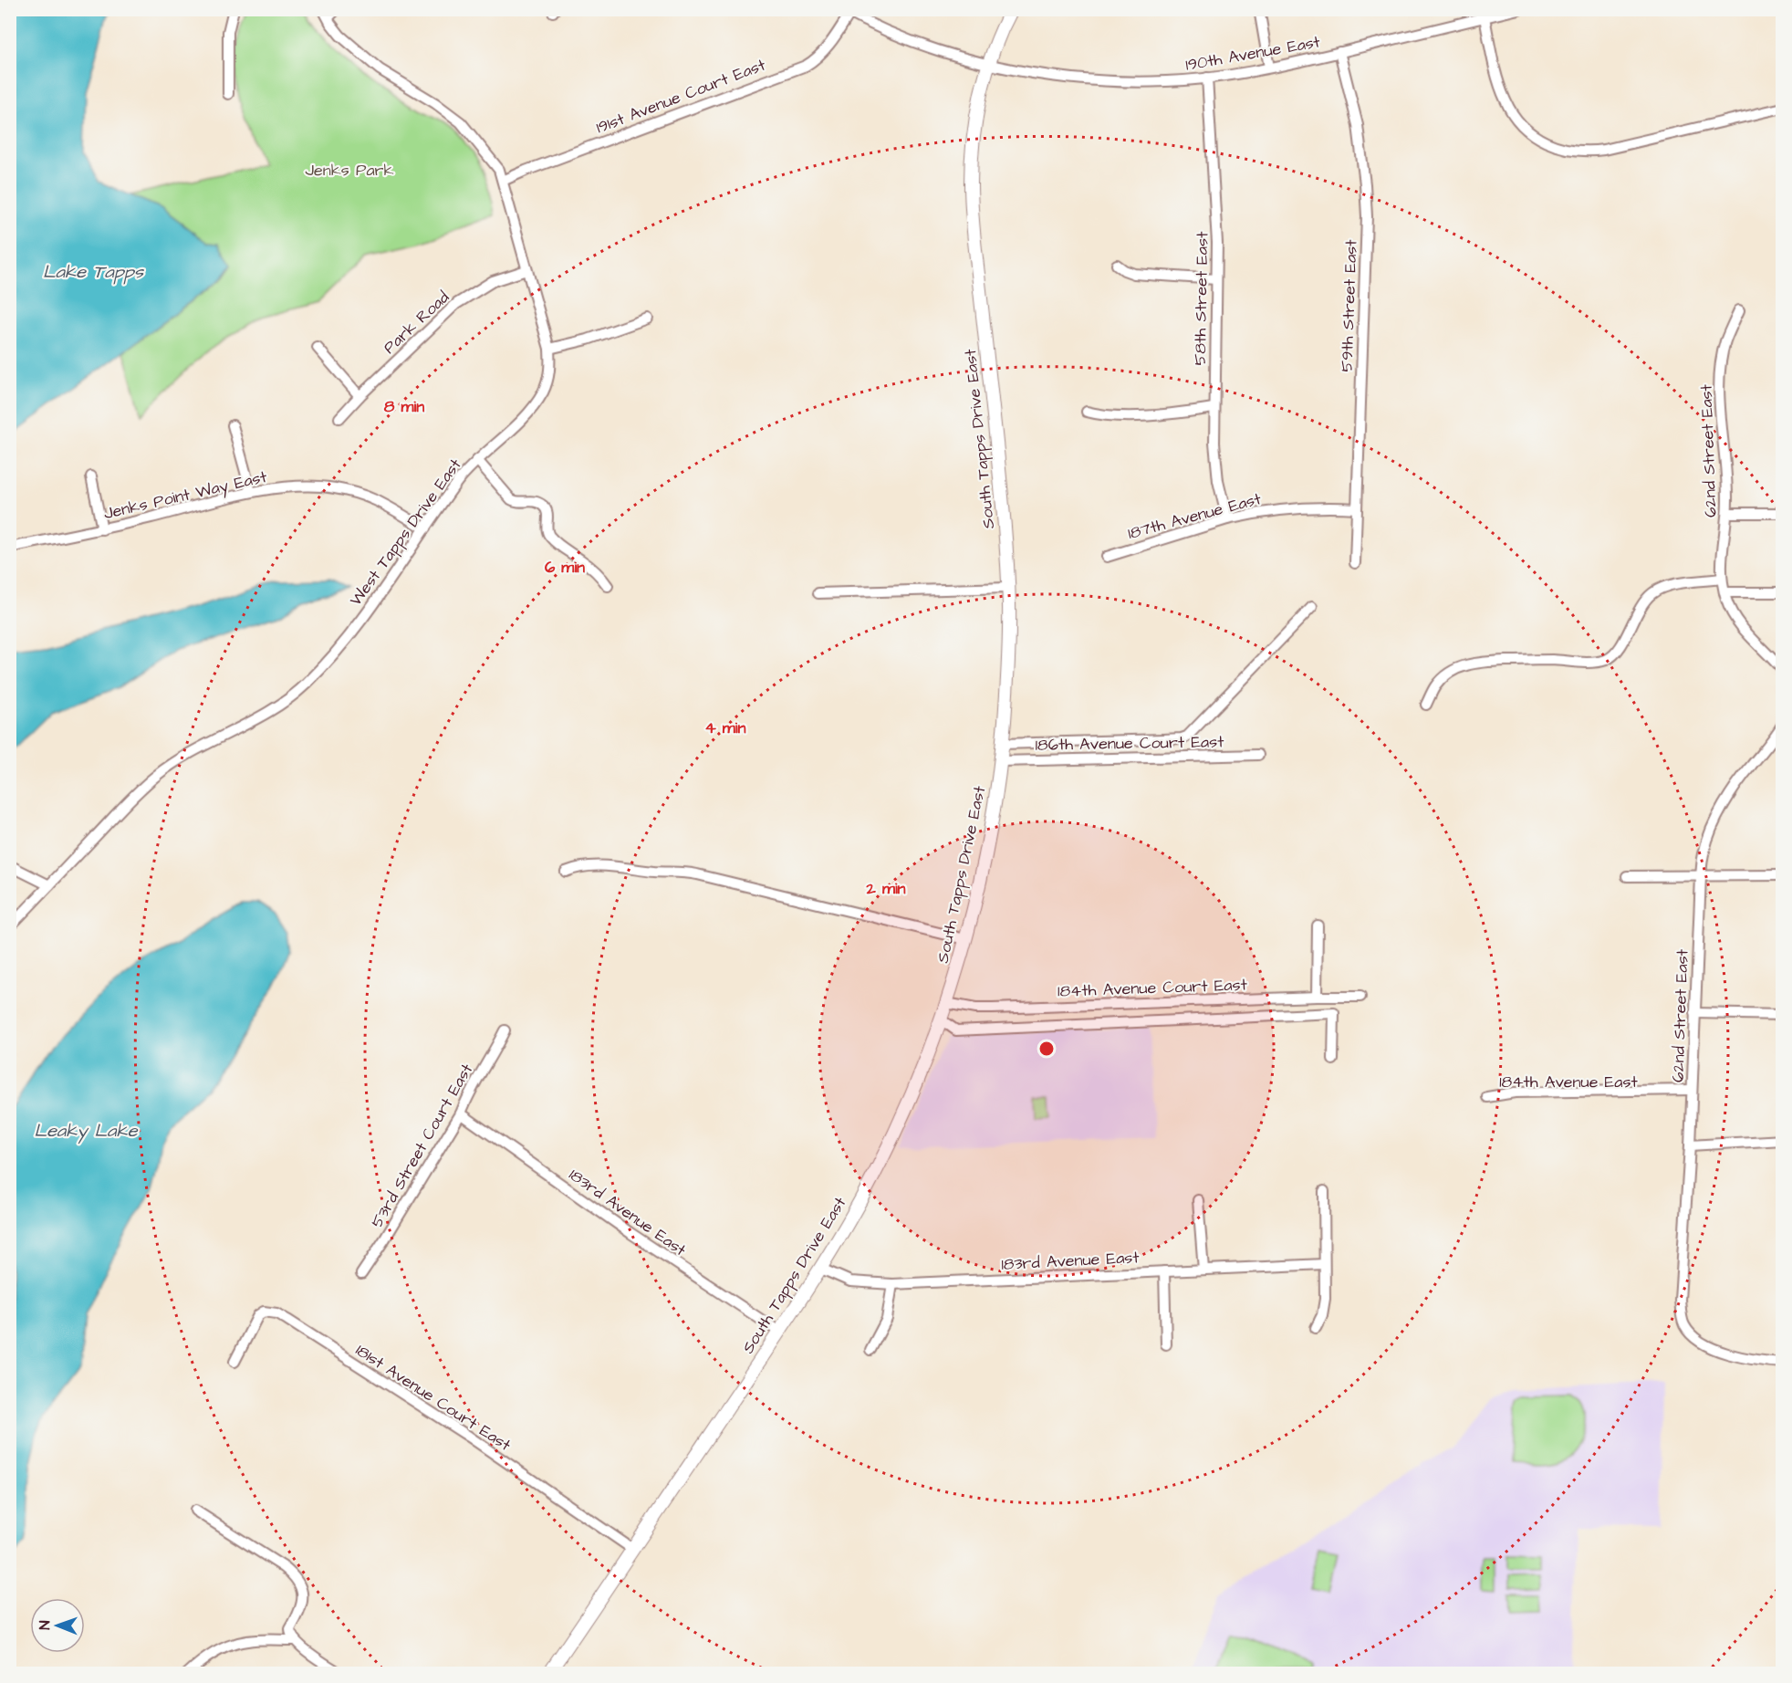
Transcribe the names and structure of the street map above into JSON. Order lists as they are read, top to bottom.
{
  "streets": {
    "street": [
      "190th Avenue East",
      "191st Avenue Court East",
      "58th Street East",
      "59th Street East",
      "Park Road",
      "South Tapps Drive East",
      "62nd Street East",
      "Jenks Point Way East",
      "187th Avenue East",
      "West Tapps Drive East",
      "186th Avenue Court East",
      "184th Avenue Court East",
      "184th Avenue East",
      "53rd Street Court East",
      "183rd Avenue East",
      "181st Avenue Court East"
    ]
  },
  "crossings": [
    ["190th Avenue East", "191st Avenue Court East"],
    ["190th Avenue East", "58th Street East"],
    ["190th Avenue East", "59th Street East"],
    ["190th Avenue East", "South Tapps Drive East"],
    ["191st Avenue Court East", "West Tapps Drive East"],
    ["58th Street East", "187th Avenue East"],
    ["59th Street East", "187th Avenue East"],
    ["Park Road", "West Tapps Drive East"],
    ["South Tapps Drive East", "186th Avenue Court East"],
    ["South Tapps Drive East", "184th Avenue Court East"],
    ["South Tapps Drive East", "183rd Avenue East"],
    ["South Tapps Drive East", "181st Avenue Court East"],
    ["62nd Street East", "184th Avenue East"],
    ["Jenks Point Way East", "West Tapps Drive East"],
    ["53rd Street Court East", "183rd Avenue East"]
  ],
  "water": ["Lake Tapps", "Leaky Lake"],
  "parks": ["Jenks Park"],
  "north": "left",
  "rings": [
    "8 min",
    "6 min",
    "4 min",
    "2 min"
  ]
}
